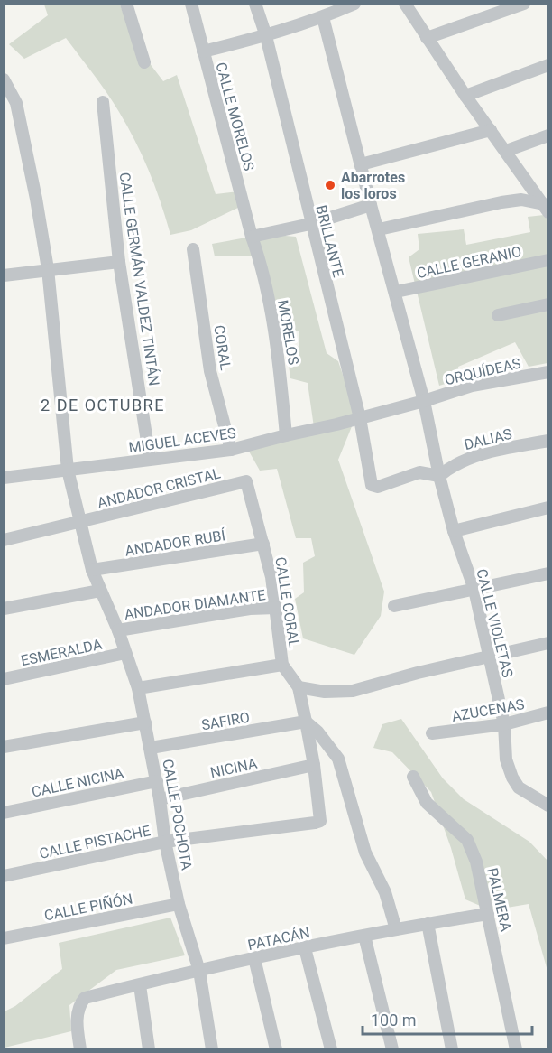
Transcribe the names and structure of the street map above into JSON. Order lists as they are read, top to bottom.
{
  "streets": {
    "street": [
      "CALLE MORELOS",
      "BRILLANTE",
      "CALLE GERANIO",
      "CALLE GERMÁN VALDEZ TINTÁN",
      "MORELOS",
      "CORAL",
      "ORQUÍDEAS",
      "DALIAS",
      "MIGUEL ACEVES",
      "ANDADOR CRISTAL",
      "ANDADOR RUBÍ",
      "CALLE CORAL",
      "ANDADOR DIAMANTE",
      "CALLE VIOLETAS",
      "ESMERALDA",
      "AZUCENAS",
      "SAFIRO",
      "NICINA",
      "CALLE NICINA",
      "CALLE POCHOTA",
      "CALLE PISTACHE",
      "PALMERA",
      "CALLE PIÑÓN",
      "PATACÁN"
    ]
  },
  "crossings": [
    ["CALLE MORELOS", "MORELOS"],
    ["BRILLANTE", "DALIAS"],
    ["BRILLANTE", "MIGUEL ACEVES"],
    ["BRILLANTE", "CALLE VIOLETAS"],
    ["CALLE GERANIO", "CALLE VIOLETAS"],
    ["CALLE GERMÁN VALDEZ TINTÁN", "MIGUEL ACEVES"],
    ["MORELOS", "MIGUEL ACEVES"],
    ["CORAL", "MIGUEL ACEVES"],
    ["ORQUÍDEAS", "MIGUEL ACEVES"],
    ["ORQUÍDEAS", "CALLE VIOLETAS"],
    ["DALIAS", "CALLE VIOLETAS"],
    ["MIGUEL ACEVES", "CALLE VIOLETAS"],
    ["MIGUEL ACEVES", "CALLE POCHOTA"],
    ["ANDADOR CRISTAL", "CALLE CORAL"],
    ["ANDADOR CRISTAL", "CALLE POCHOTA"],
    ["ANDADOR RUBÍ", "CALLE CORAL"],
    ["ANDADOR RUBÍ", "CALLE POCHOTA"],
    ["CALLE CORAL", "ANDADOR DIAMANTE"],
    ["CALLE CORAL", "SAFIRO"],
    ["CALLE CORAL", "NICINA"],
    ["CALLE CORAL", "CALLE PISTACHE"],
    ["ANDADOR DIAMANTE", "CALLE POCHOTA"],
    ["CALLE VIOLETAS", "AZUCENAS"],
    ["ESMERALDA", "CALLE POCHOTA"],
    ["SAFIRO", "CALLE POCHOTA"],
    ["NICINA", "CALLE POCHOTA"],
    ["CALLE NICINA", "CALLE POCHOTA"],
    ["CALLE POCHOTA", "CALLE PISTACHE"],
    ["CALLE POCHOTA", "CALLE PIÑÓN"],
    ["CALLE POCHOTA", "PATACÁN"],
    ["PALMERA", "PATACÁN"]
  ],
  "districts": ["2 DE OCTUBRE"],
  "places": ["Abarrotes los loros"],
  "scale_bar": "100 m"
}
